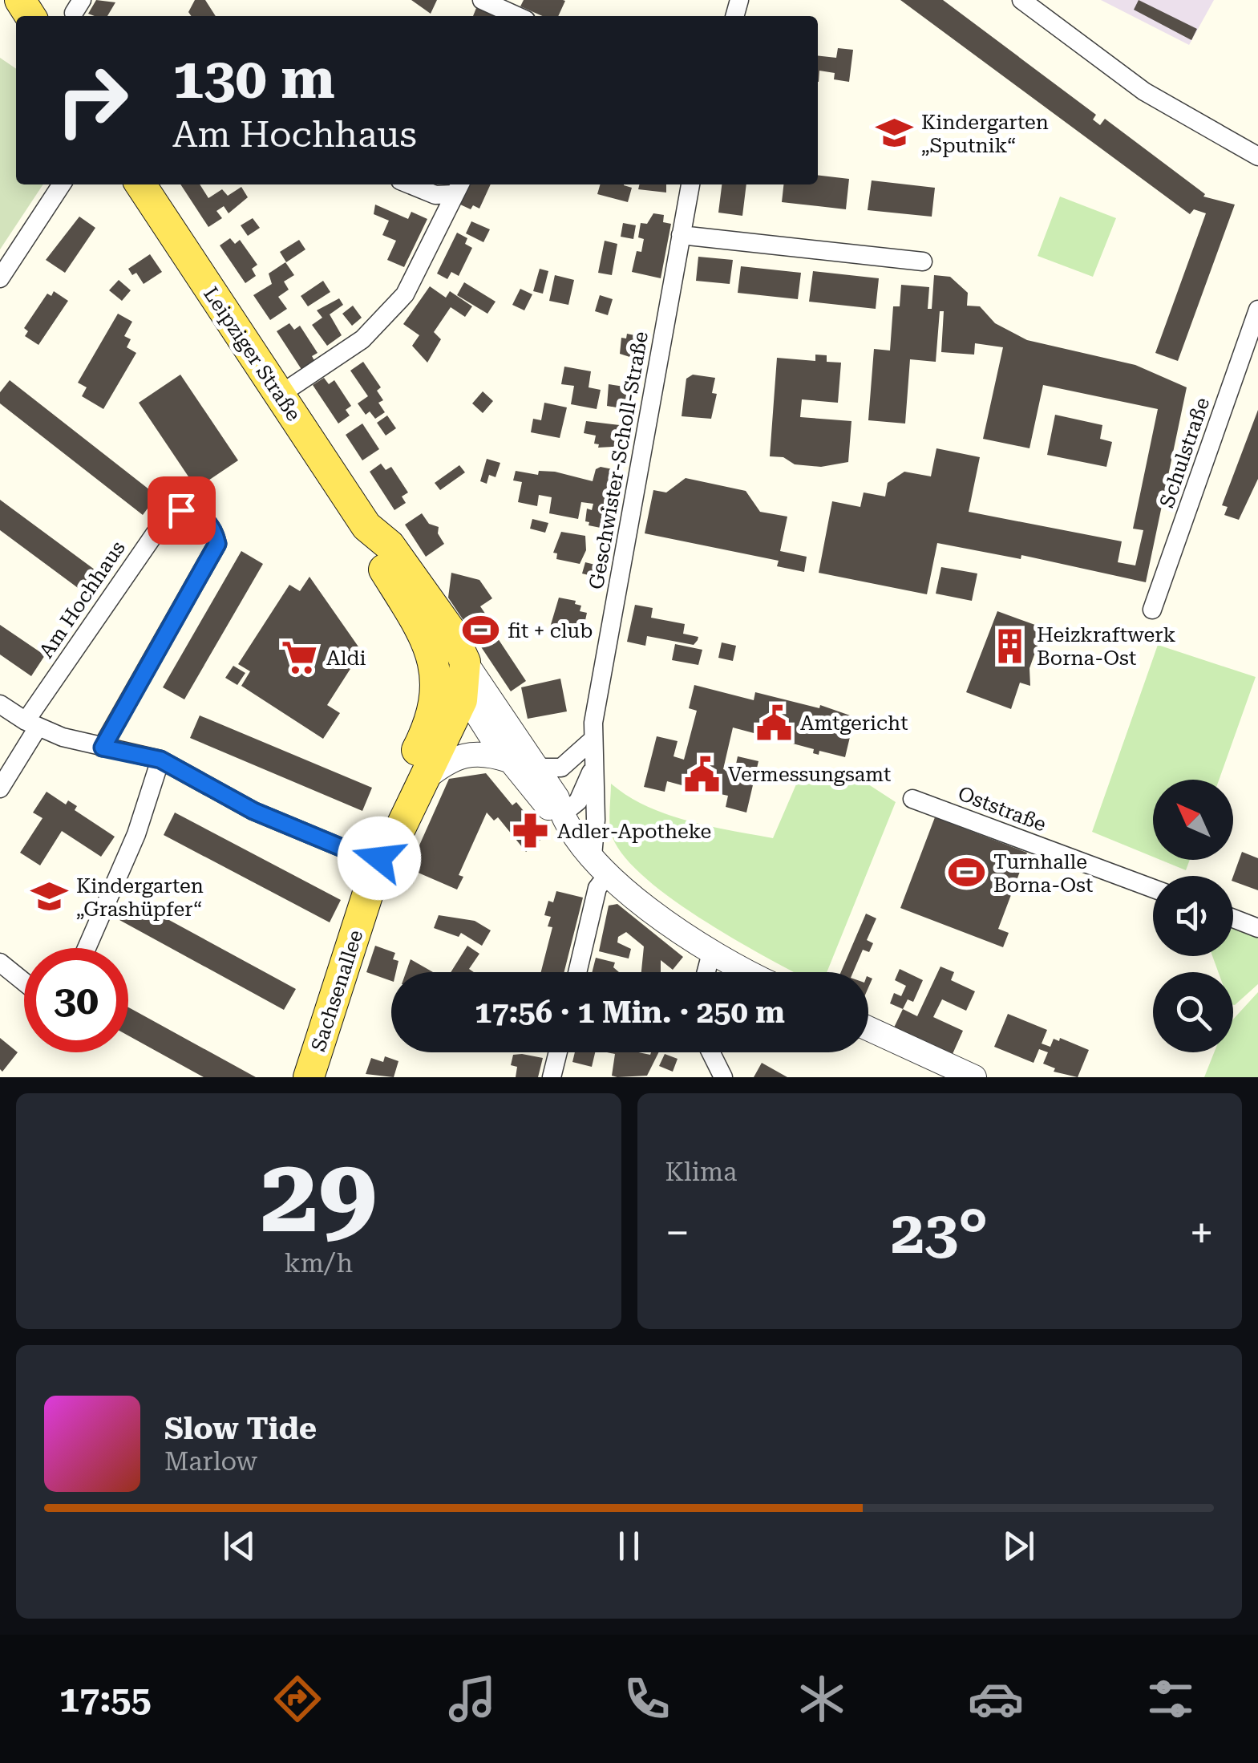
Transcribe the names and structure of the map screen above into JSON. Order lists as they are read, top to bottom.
{
  "streets": {
    "main road": ["Leipziger Straße", "Sachsenallee"],
    "street": [
      "Schulstraße",
      "Geschwister-Scholl-Straße",
      "Am Hochhaus",
      "Oststraße"
    ]
  },
  "crossings": [
    ["Leipziger Straße", "Geschwister-Scholl-Straße"],
    ["Leipziger Straße", "Sachsenallee"]
  ],
  "places": {
    "school or university": ["Kindergarten „Sputnik“", "Kindergarten „Grashüpfer“"],
    "sports": ["fit + club", "Turnhalle Borna-Ost"],
    "building": ["Heizkraftwerk Borna-Ost"],
    "supermarket": ["Aldi"],
    "public building": ["Amtgericht", "Vermessungsamt"],
    "pharmacy": ["Adler-Apotheke"]
  },
  "north": "top left",
  "page": {
    "turn": ["130 m", "Am Hochhaus"],
    "limit": "30",
    "trip": "17:56 · 1 Min. · 250 m",
    "tile": [
      ["29", "km/h"],
      "Klima"
    ],
    "heat": ["−", "23°", "+"],
    "song": ["Slow Tide", "Marlow"],
    "tabs": "17:55"
  }
}
